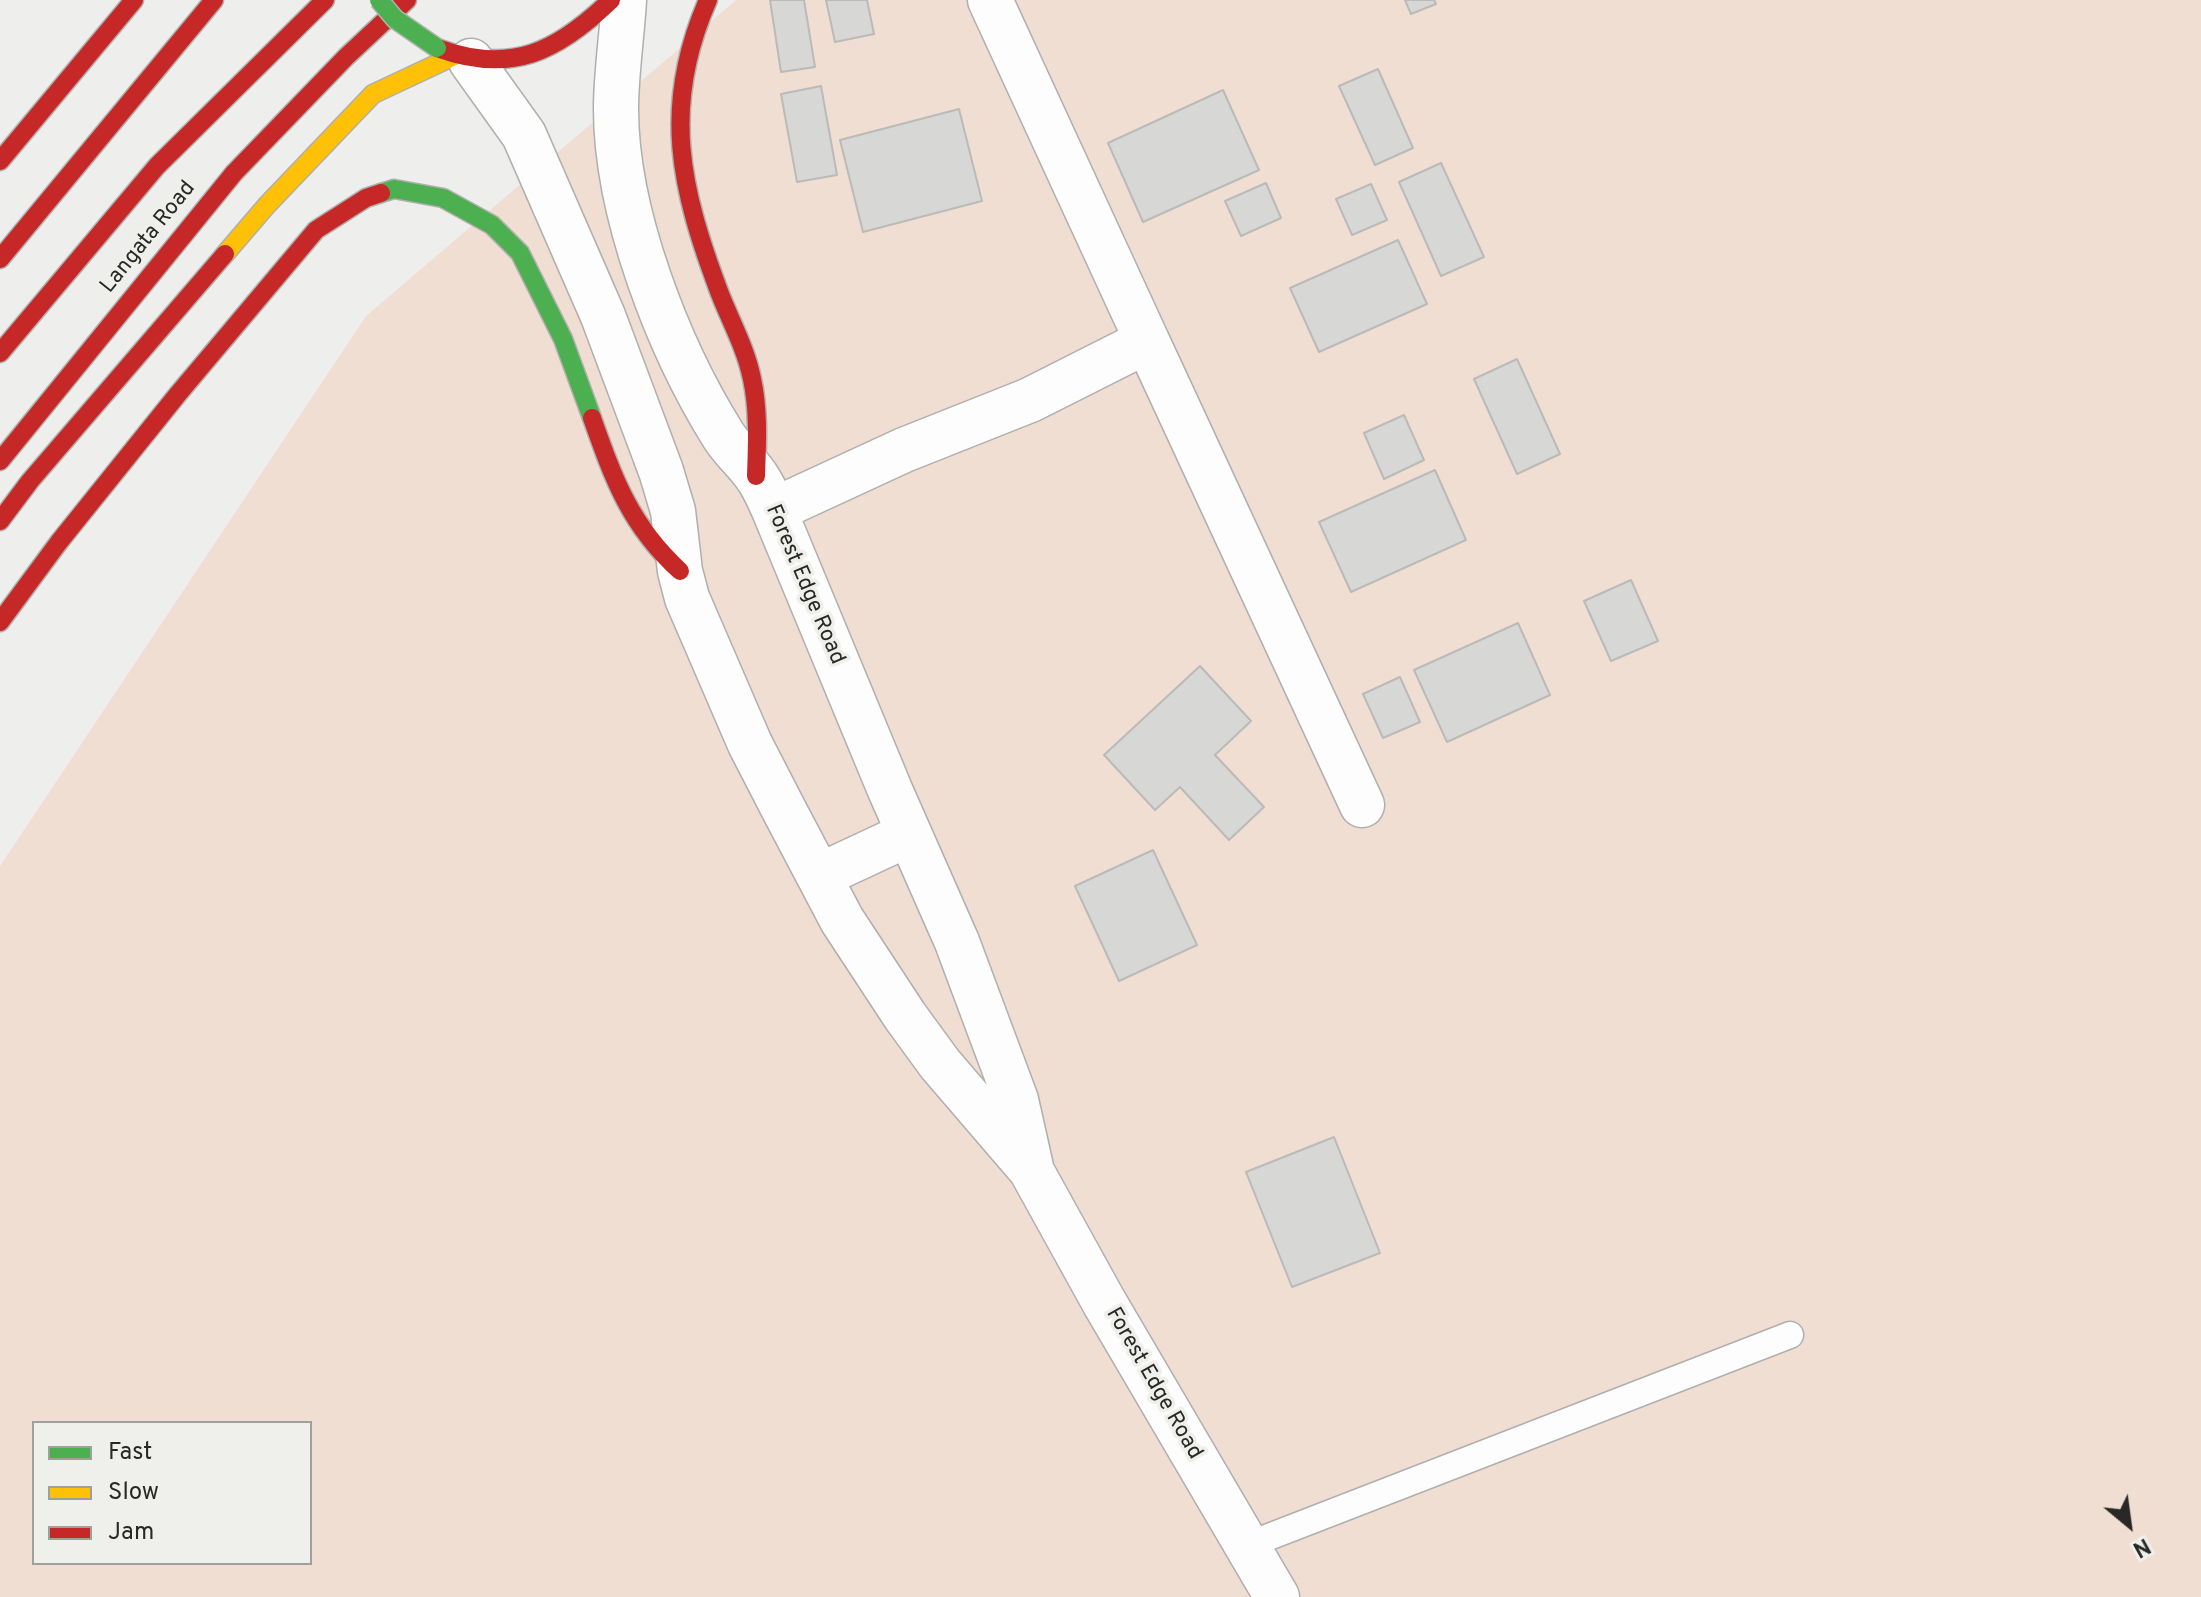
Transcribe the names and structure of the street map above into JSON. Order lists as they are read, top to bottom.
{
  "streets": {
    "main road": ["Langata Road"],
    "street": ["Forest Edge Road"]
  },
  "legend": ["Fast", "Slow", "Jam"],
  "north": "bottom right"
}
